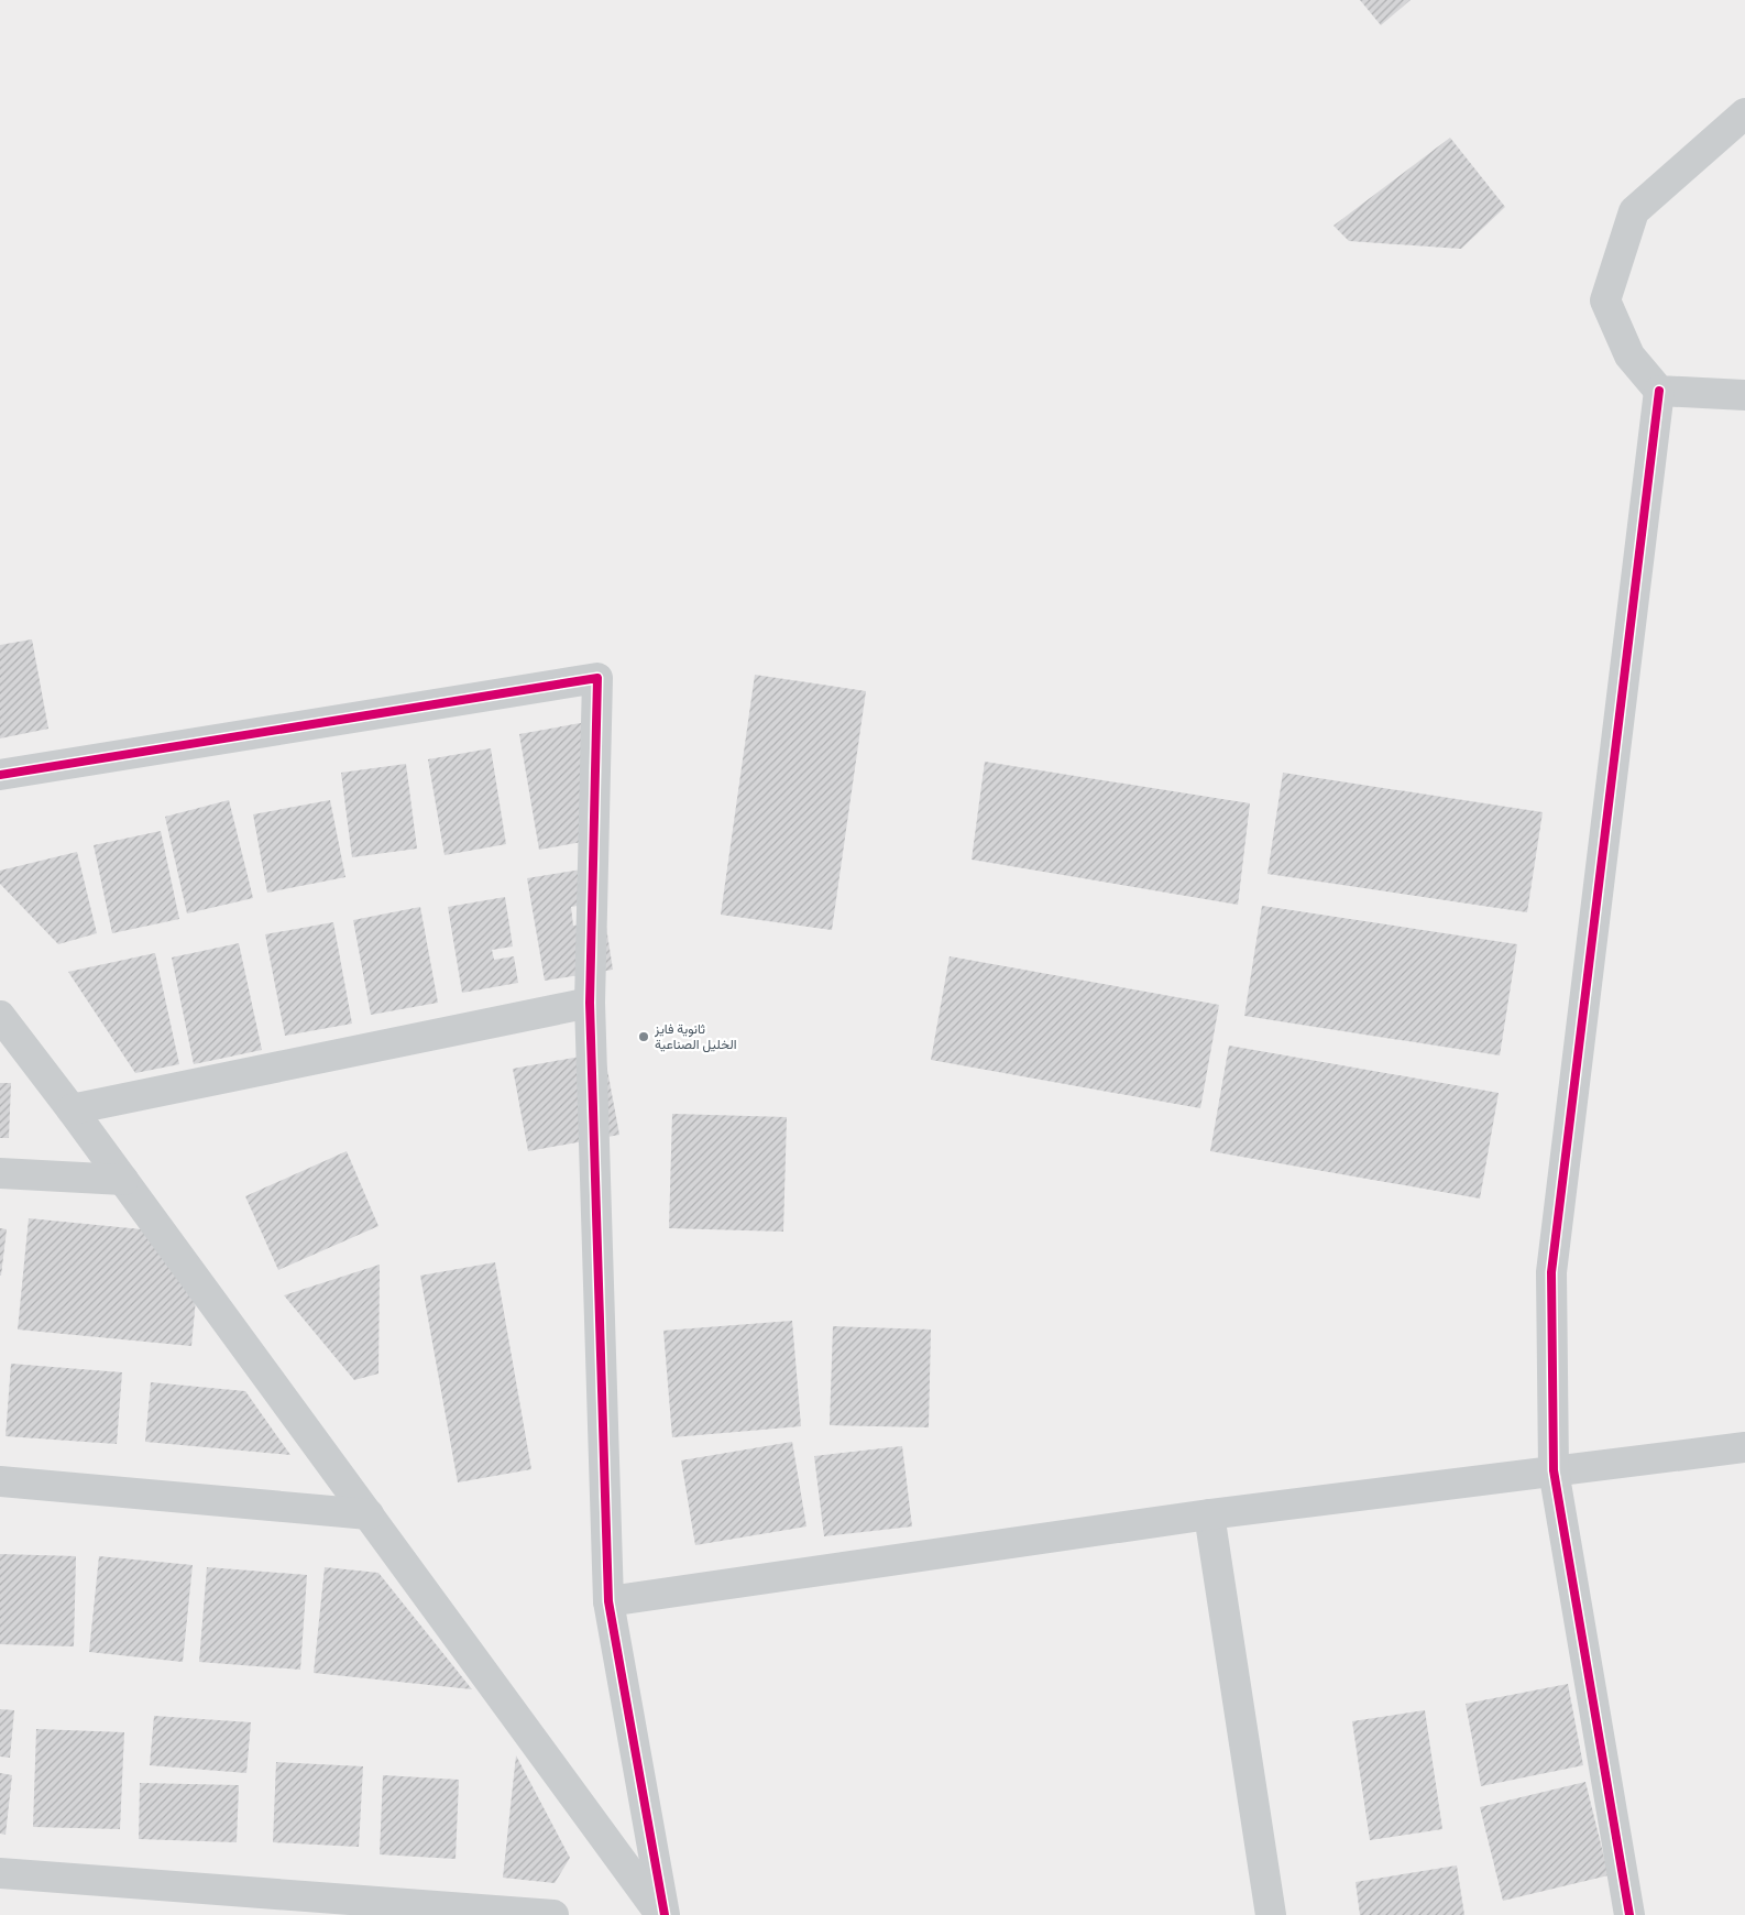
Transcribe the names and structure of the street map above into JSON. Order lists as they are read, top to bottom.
{
  "places": ["ثانوية فايز الخليل الصناعية"]
}
